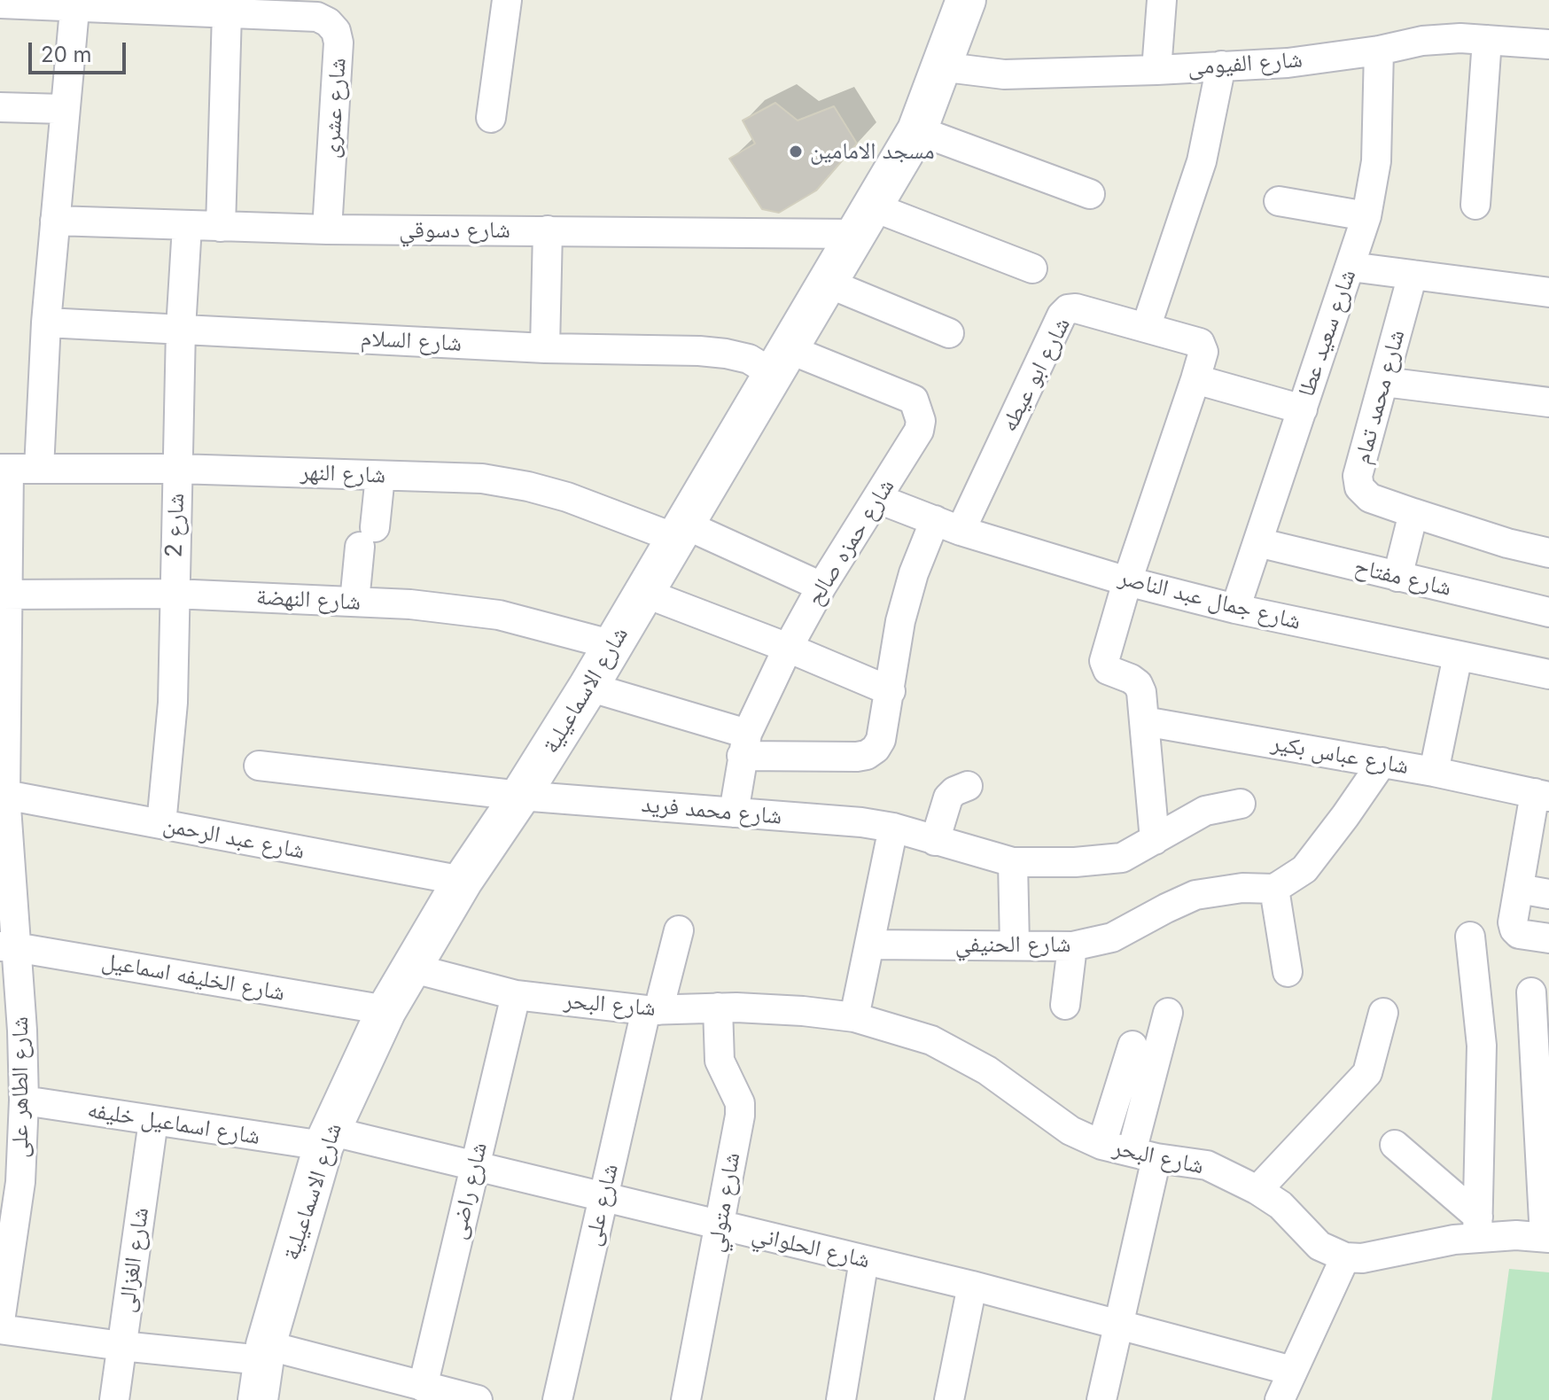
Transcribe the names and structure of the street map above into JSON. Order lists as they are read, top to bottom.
{
  "streets": {
    "street": [
      "شارع الفيومى",
      "شارع عشرى",
      "شارع دسوقي",
      "شارع سعيد عطا",
      "شارع السلام",
      "شارع ابو عيطه",
      "شارع محمد تمام",
      "شارع النهر",
      "شارع 2",
      "شارع حمزه صالح",
      "شارع مفتاح",
      "شارع النهضة",
      "شارع جمال عبد الناصر",
      "شارع الاسماعيلية",
      "شارع عباس بكير",
      "شارع محمد فريد",
      "شارع عبد الرحمن",
      "شارع الحنيفي",
      "شارع الخليفه اسماعيل",
      "شارع البحر",
      "شارع الطاهر على",
      "شارع اسماعيل خليفه",
      "شارع راضى",
      "شارع متولي",
      "شارع على",
      "شارع الحلواني",
      "شارع الغزالى"
    ]
  },
  "crossings": [
    ["شارع الفيومى", "شارع سعيد عطا"],
    ["شارع الفيومى", "شارع الاسماعيلية"],
    ["شارع عشرى", "شارع دسوقي"],
    ["شارع دسوقي", "شارع 2"],
    ["شارع دسوقي", "شارع الاسماعيلية"],
    ["شارع سعيد عطا", "شارع مفتاح"],
    ["شارع سعيد عطا", "شارع جمال عبد الناصر"],
    ["شارع السلام", "شارع 2"],
    ["شارع السلام", "شارع حمزه صالح"],
    ["شارع السلام", "شارع الاسماعيلية"],
    ["شارع ابو عيطه", "شارع حمزه صالح"],
    ["شارع ابو عيطه", "شارع جمال عبد الناصر"],
    ["شارع ابو عيطه", "شارع الاسماعيلية"],
    ["شارع النهر", "شارع 2"],
    ["شارع النهر", "شارع حمزه صالح"],
    ["شارع النهر", "شارع الاسماعيلية"],
    ["شارع النهر", "شارع الطاهر على"],
    ["شارع 2", "شارع النهضة"],
    ["شارع 2", "شارع عبد الرحمن"],
    ["شارع حمزه صالح", "شارع جمال عبد الناصر"],
    ["شارع حمزه صالح", "شارع الاسماعيلية"],
    ["شارع حمزه صالح", "شارع محمد فريد"],
    ["شارع النهضة", "شارع الاسماعيلية"],
    ["شارع النهضة", "شارع الطاهر على"],
    ["شارع الاسماعيلية", "شارع محمد فريد"],
    ["شارع الاسماعيلية", "شارع عبد الرحمن"],
    ["شارع الاسماعيلية", "شارع الخليفه اسماعيل"],
    ["شارع الاسماعيلية", "شارع البحر"],
    ["شارع الاسماعيلية", "شارع اسماعيل خليفه"],
    ["شارع الاسماعيلية", "شارع الحلواني"],
    ["شارع عبد الرحمن", "شارع الطاهر على"],
    ["شارع الخليفه اسماعيل", "شارع الطاهر على"],
    ["شارع البحر", "شارع راضى"],
    ["شارع البحر", "شارع متولي"],
    ["شارع البحر", "شارع على"],
    ["شارع الطاهر على", "شارع اسماعيل خليفه"],
    ["شارع اسماعيل خليفه", "شارع الحلواني"],
    ["شارع اسماعيل خليفه", "شارع الغزالى"],
    ["شارع راضى", "شارع الحلواني"],
    ["شارع متولي", "شارع الحلواني"],
    ["شارع على", "شارع الحلواني"]
  ],
  "places": ["مسجد الامامين"],
  "scale_bar": "20 m"
}
